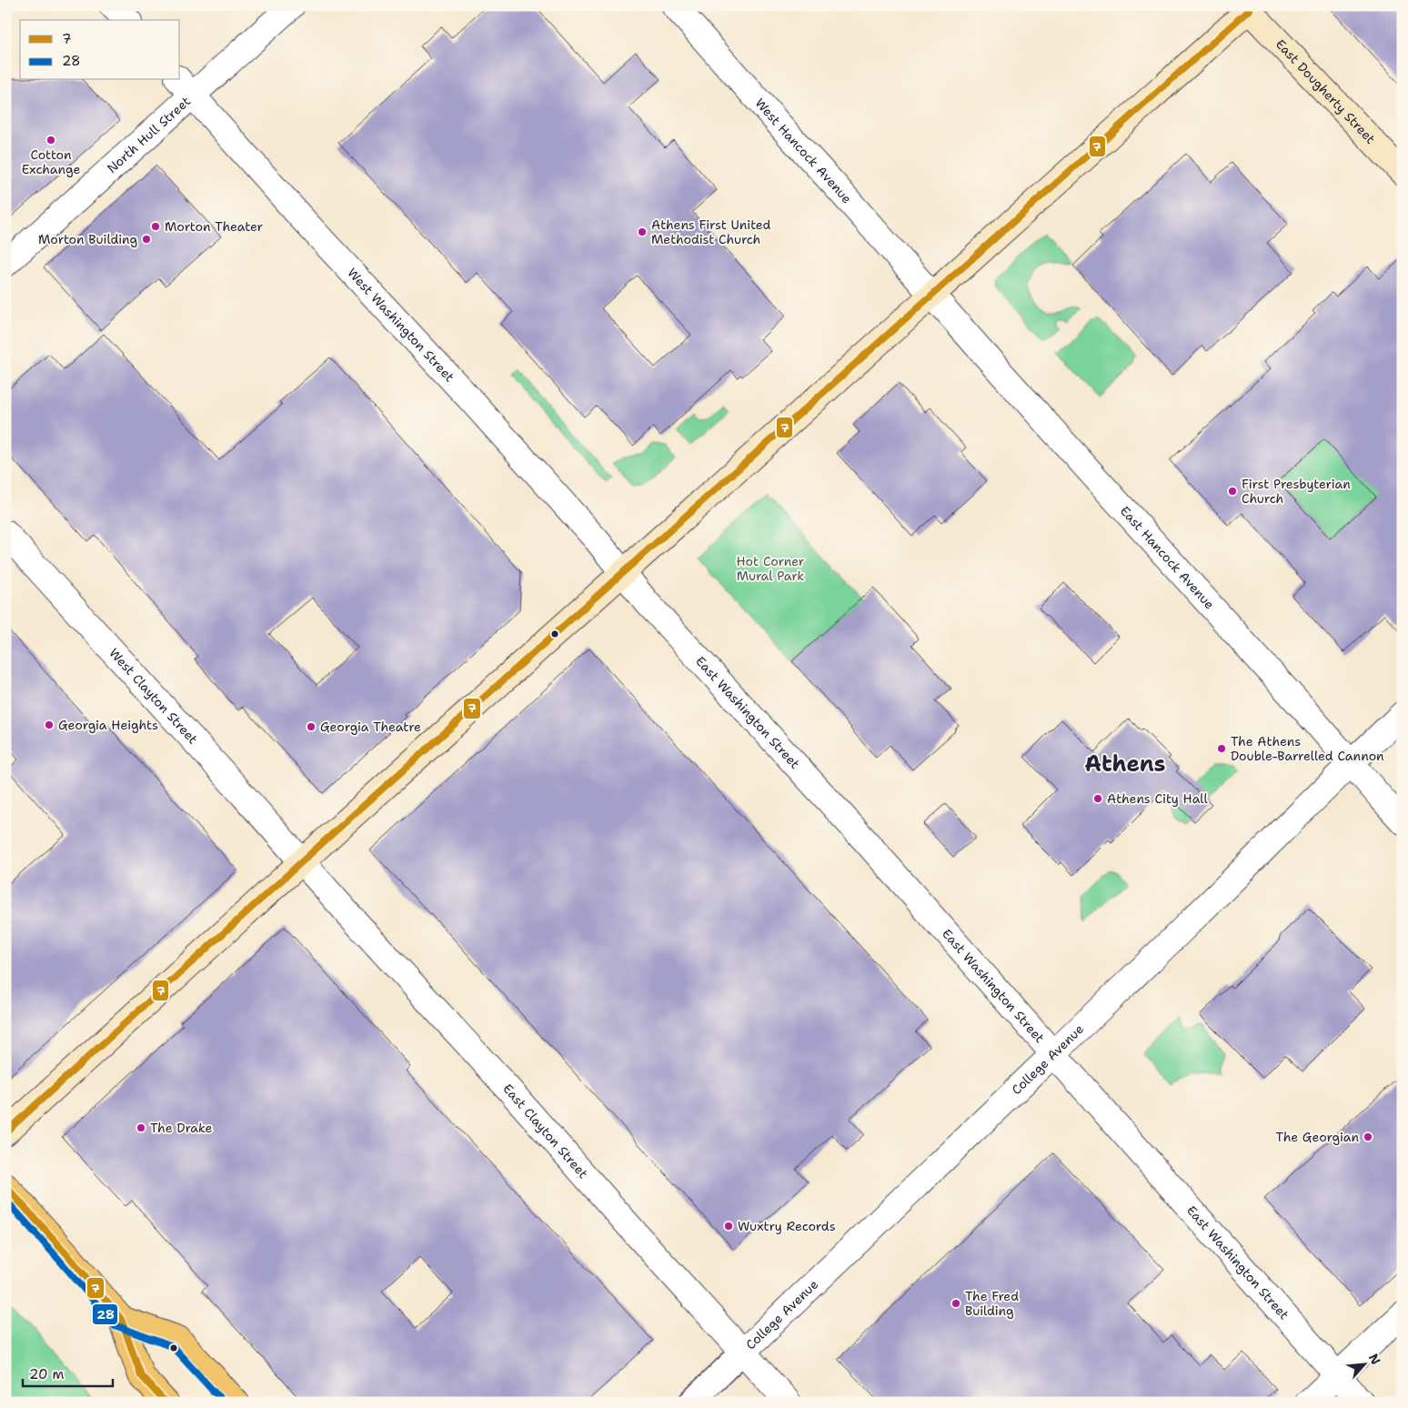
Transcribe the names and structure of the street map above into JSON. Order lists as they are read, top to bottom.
{
  "streets": {
    "main road": ["East Dougherty Street"],
    "street": [
      "North Hull Street",
      "West Hancock Avenue",
      "West Washington Street",
      "East Hancock Avenue",
      "West Clayton Street",
      "East Washington Street",
      "College Avenue",
      "East Clayton Street"
    ]
  },
  "crossings": [
    ["North Hull Street", "West Washington Street"],
    ["West Hancock Avenue", "East Hancock Avenue"],
    ["West Washington Street", "East Washington Street"],
    ["East Hancock Avenue", "College Avenue"],
    ["West Clayton Street", "East Clayton Street"],
    ["East Washington Street", "College Avenue"],
    ["College Avenue", "East Clayton Street"]
  ],
  "districts": ["Athens"],
  "parks": ["Hot Corner Mural Park"],
  "places": [
    "Cotton Exchange",
    "Morton Theater",
    "Athens First United Methodist Church",
    "Morton Building",
    "First Presbyterian Church",
    "Georgia Heights",
    "Georgia Theatre",
    "The Athens Double-Barrelled Cannon",
    "Athens City Hall",
    "The Drake",
    "The Georgian",
    "Wuxtry Records",
    "The Fred Building"
  ],
  "lines": ["transit line 7", "transit line 28"],
  "legend": ["7", "28"],
  "scale_bar": "20 m",
  "north": "top right"
}
